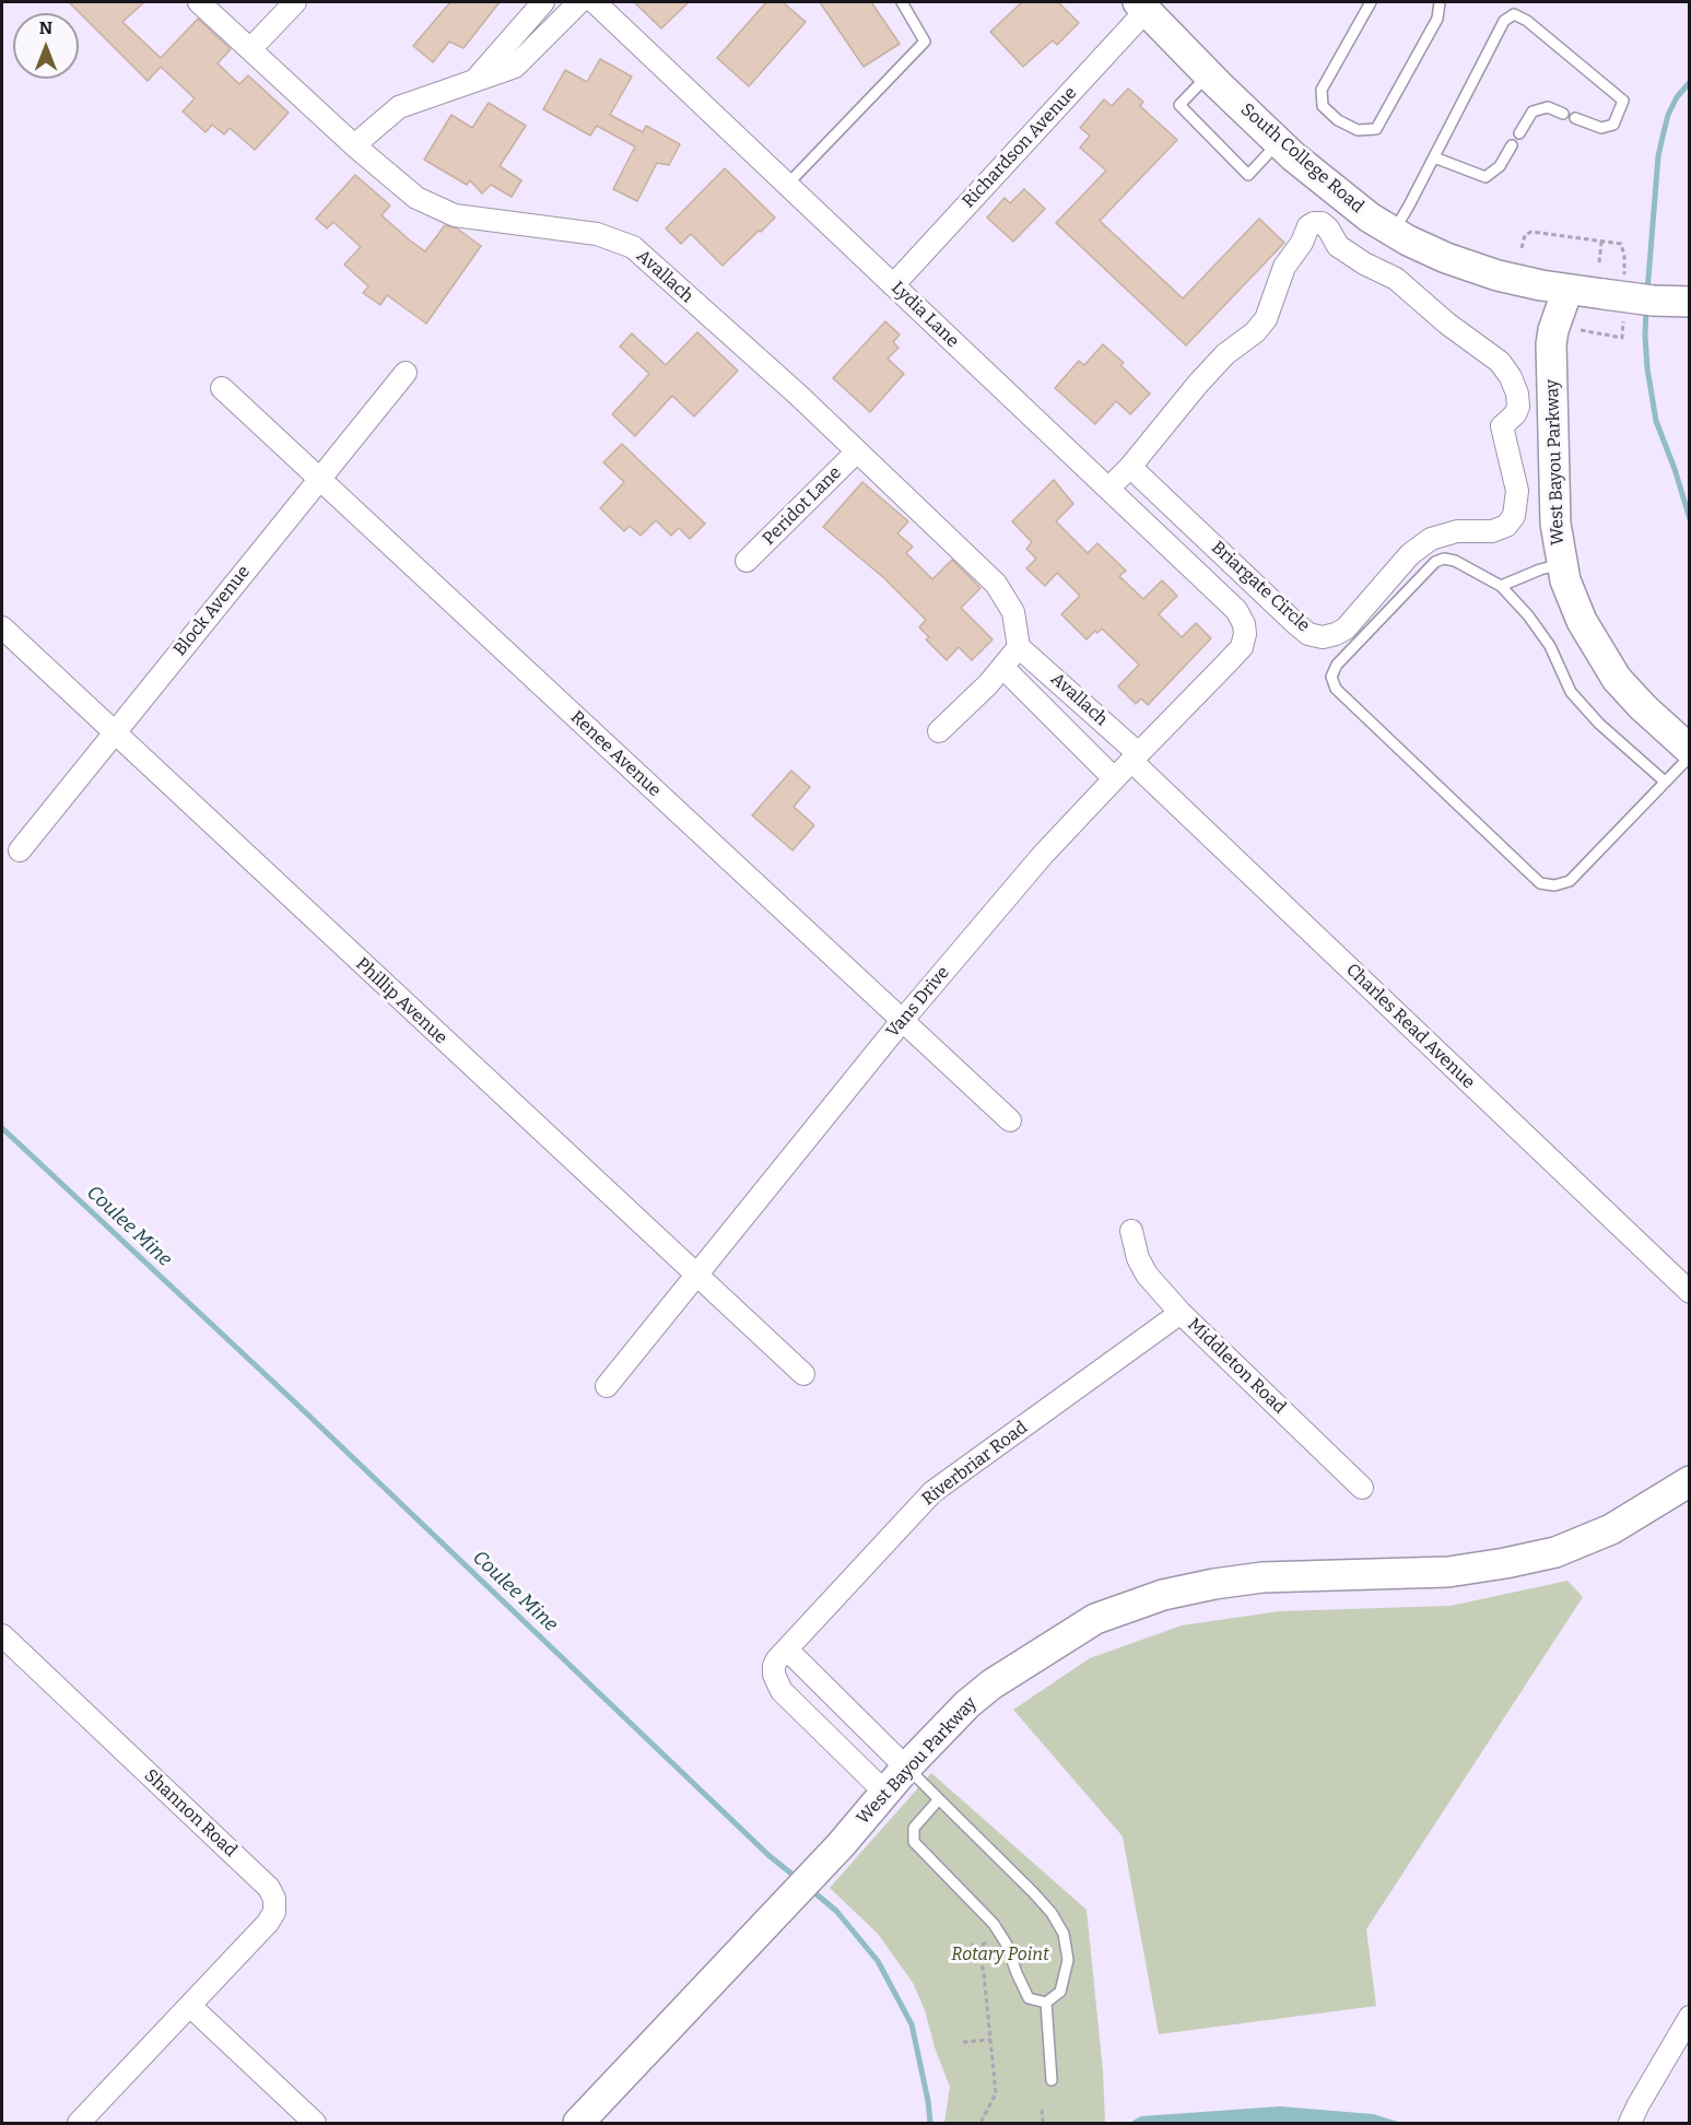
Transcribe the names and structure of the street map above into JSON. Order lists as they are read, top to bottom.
{
  "streets": {
    "street": [
      "Richardson Avenue",
      "South College Road",
      "Avallach",
      "Lydia Lane",
      "West Bayou Parkway",
      "Peridot Lane",
      "Briargate Circle",
      "Block Avenue",
      "Renee Avenue",
      "Phillip Avenue",
      "Vans Drive",
      "Charles Read Avenue",
      "Middleton Road",
      "Riverbriar Road",
      "Shannon Road"
    ]
  },
  "crossings": [
    ["Richardson Avenue", "South College Road"],
    ["Richardson Avenue", "Lydia Lane"],
    ["South College Road", "West Bayou Parkway"],
    ["Avallach", "Peridot Lane"],
    ["Avallach", "Vans Drive"],
    ["Avallach", "Charles Read Avenue"],
    ["Lydia Lane", "Briargate Circle"],
    ["Lydia Lane", "Vans Drive"],
    ["West Bayou Parkway", "Riverbriar Road"],
    ["Block Avenue", "Renee Avenue"],
    ["Block Avenue", "Phillip Avenue"],
    ["Renee Avenue", "Vans Drive"],
    ["Phillip Avenue", "Vans Drive"],
    ["Vans Drive", "Charles Read Avenue"],
    ["Middleton Road", "Riverbriar Road"]
  ],
  "water": ["Coulee Mine"],
  "parks": ["Rotary Point"],
  "north": "top"
}
